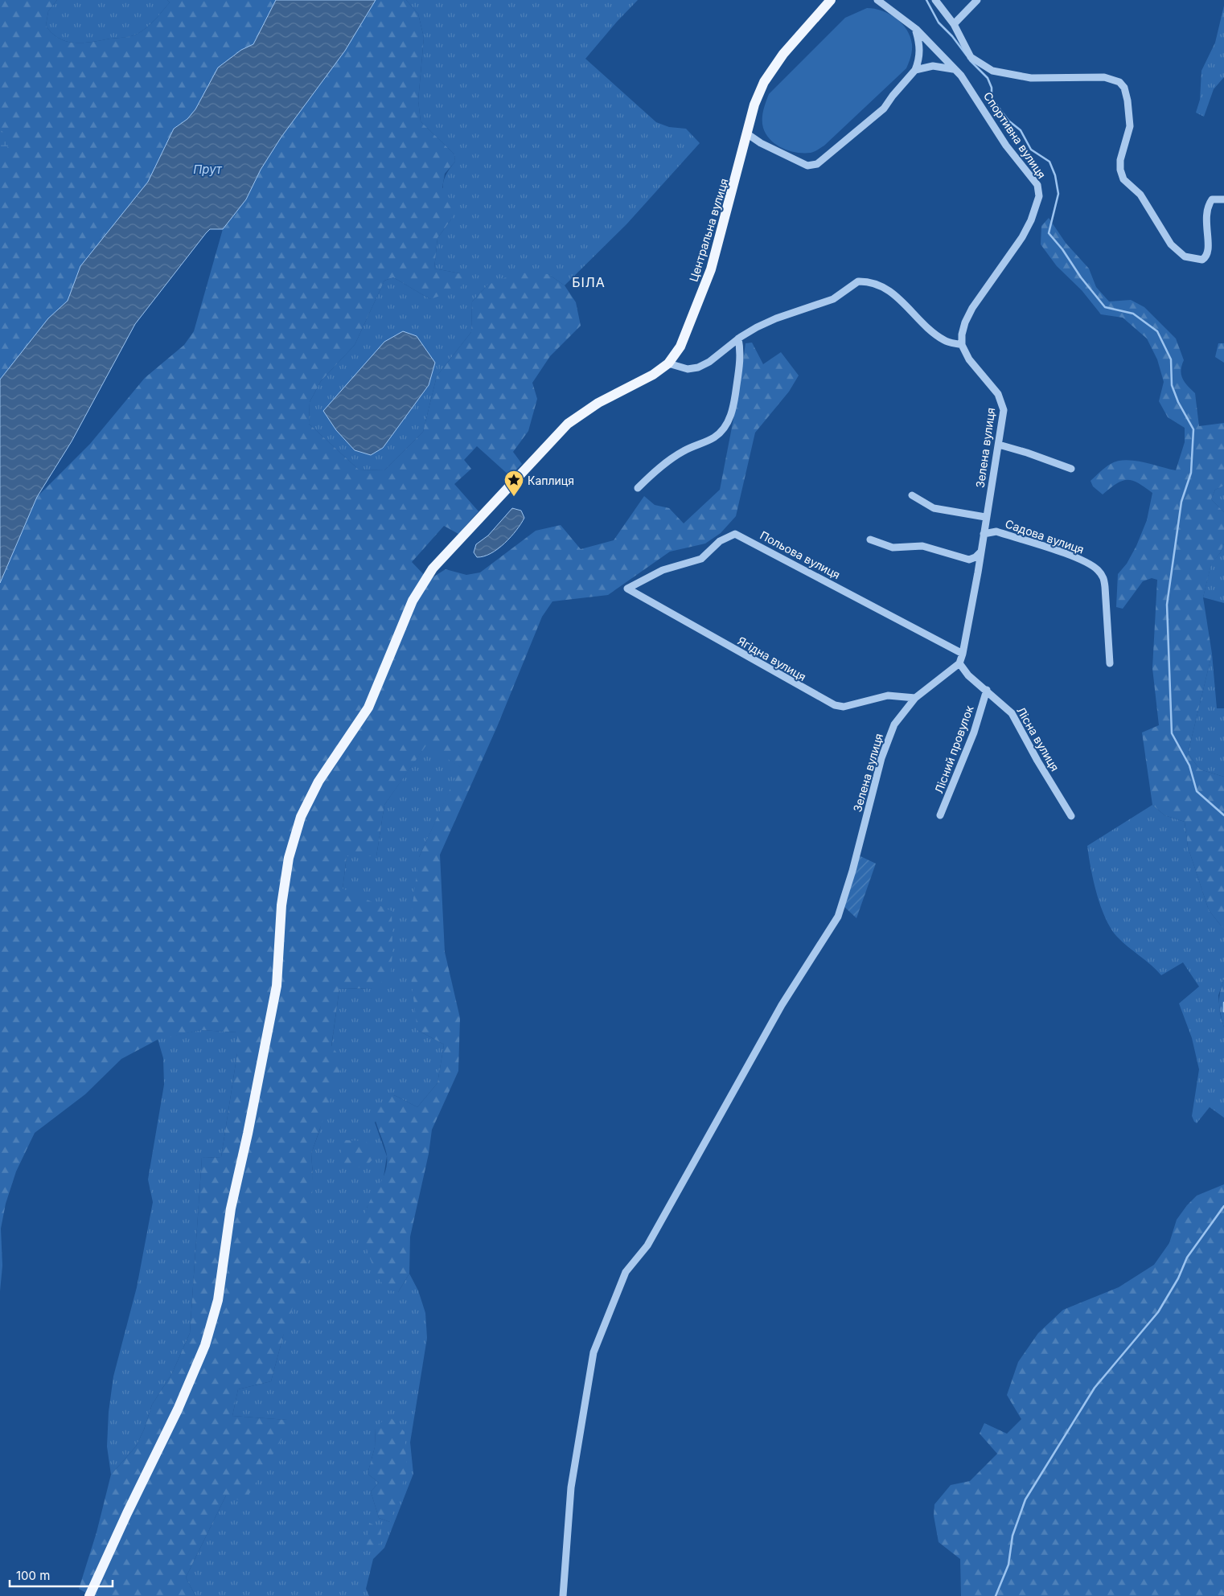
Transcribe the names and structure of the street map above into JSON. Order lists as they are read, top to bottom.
{
  "streets": {
    "main road": ["Центральна вулиця"],
    "street": [
      "Спортивна вулиця",
      "Зелена вулиця",
      "Садова вулиця",
      "Польова вулиця",
      "Ягідна вулиця",
      "Лісна вулиця",
      "Лісний провулок"
    ]
  },
  "crossings": [
    ["Спортивна вулиця", "Зелена вулиця"],
    ["Зелена вулиця", "Садова вулиця"],
    ["Зелена вулиця", "Польова вулиця"],
    ["Зелена вулиця", "Ягідна вулиця"],
    ["Зелена вулиця", "Лісна вулиця"],
    ["Польова вулиця", "Ягідна вулиця"],
    ["Лісна вулиця", "Лісний провулок"]
  ],
  "districts": ["БІЛА"],
  "water": ["Прут"],
  "places": {
    "place": ["Каплиця"]
  },
  "scale_bar": "100 m"
}
